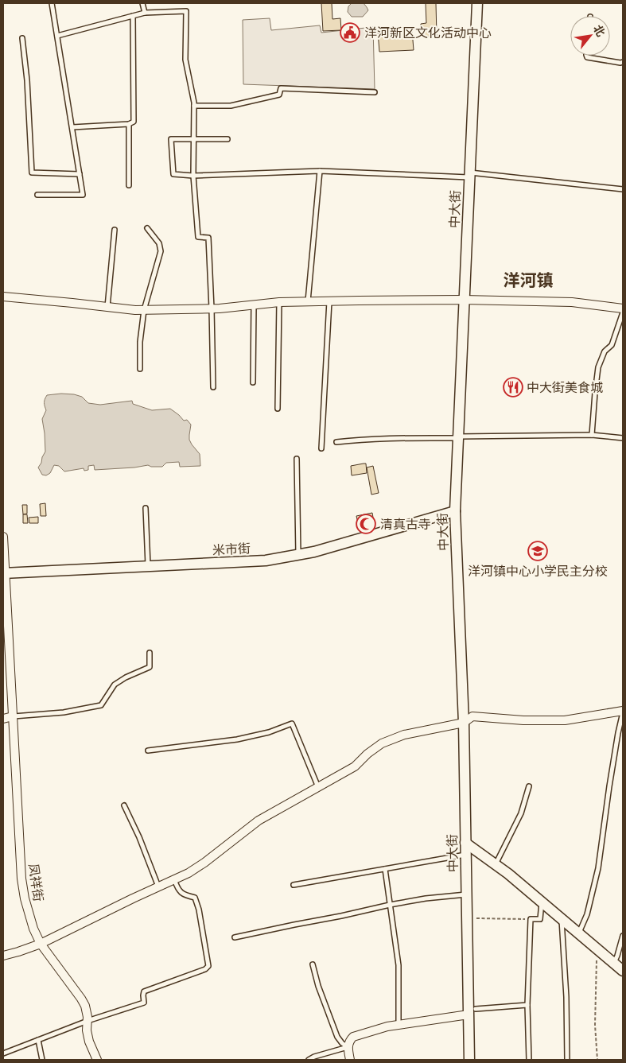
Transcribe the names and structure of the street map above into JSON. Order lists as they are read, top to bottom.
{
  "streets": {
    "street": ["中大街", "米市街", "凤祥街"]
  },
  "crossings": [
    ["中大街", "米市街"],
    ["米市街", "凤祥街"]
  ],
  "districts": ["洋河镇"],
  "places": {
    "public building": ["洋河新区文化活动中心"],
    "restaurant": ["中大街美食城"],
    "mosque": ["清真古寺"],
    "school or university": ["洋河镇中心小学民主分校"]
  },
  "north": "top right"
}
